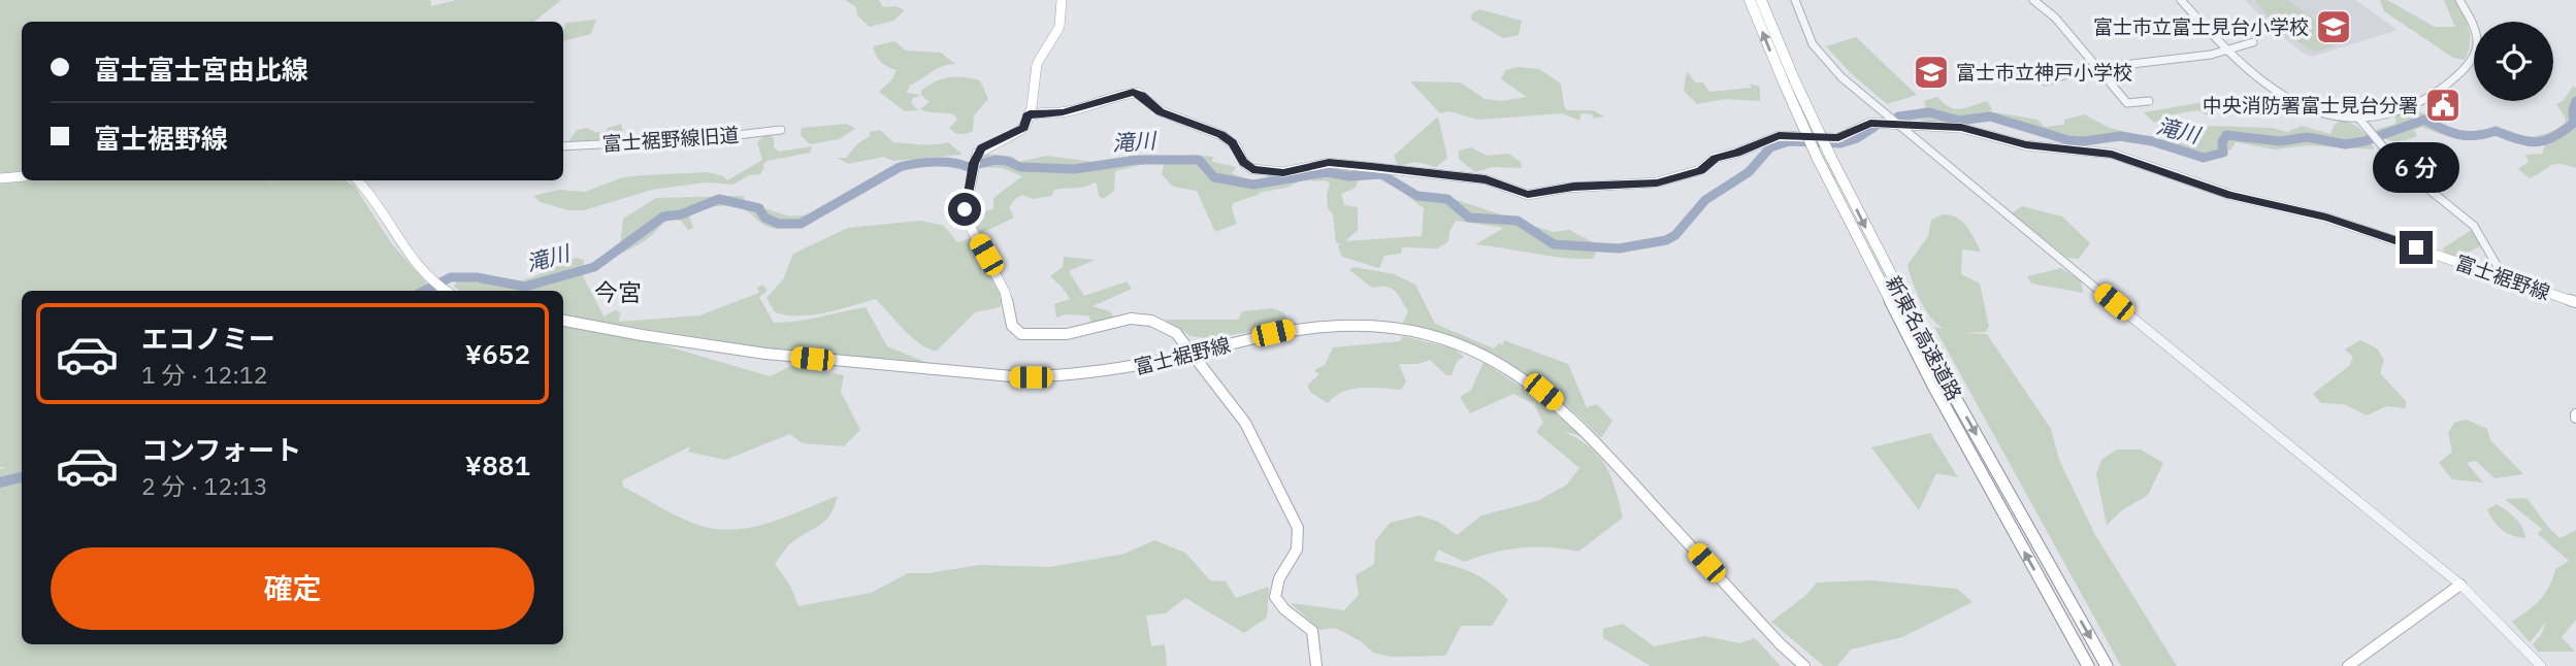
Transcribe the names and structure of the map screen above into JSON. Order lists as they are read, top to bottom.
{
  "streets": {
    "highway": ["新東名高速道路"],
    "main road": ["富士裾野線"],
    "street": ["富士裾野線旧道"]
  },
  "districts": ["今宮"],
  "water": ["滝川"],
  "places": {
    "school or university": ["富士市立富士見台小学校", "富士市立神戸小学校"],
    "public building": ["中央消防署富士見台分署"]
  },
  "page": {
    "banner": ["富士富士宮由比線", "富士裾野線"],
    "bubble": "6 分",
    "list": [
      {
        "name": "エコノミー",
        "note": "1 分 · 12:12",
        "value": "¥652"
      },
      {
        "name": "コンフォート",
        "note": "2 分 · 12:13",
        "value": "¥881"
      }
    ],
    "buttons": "確定"
  }
}
